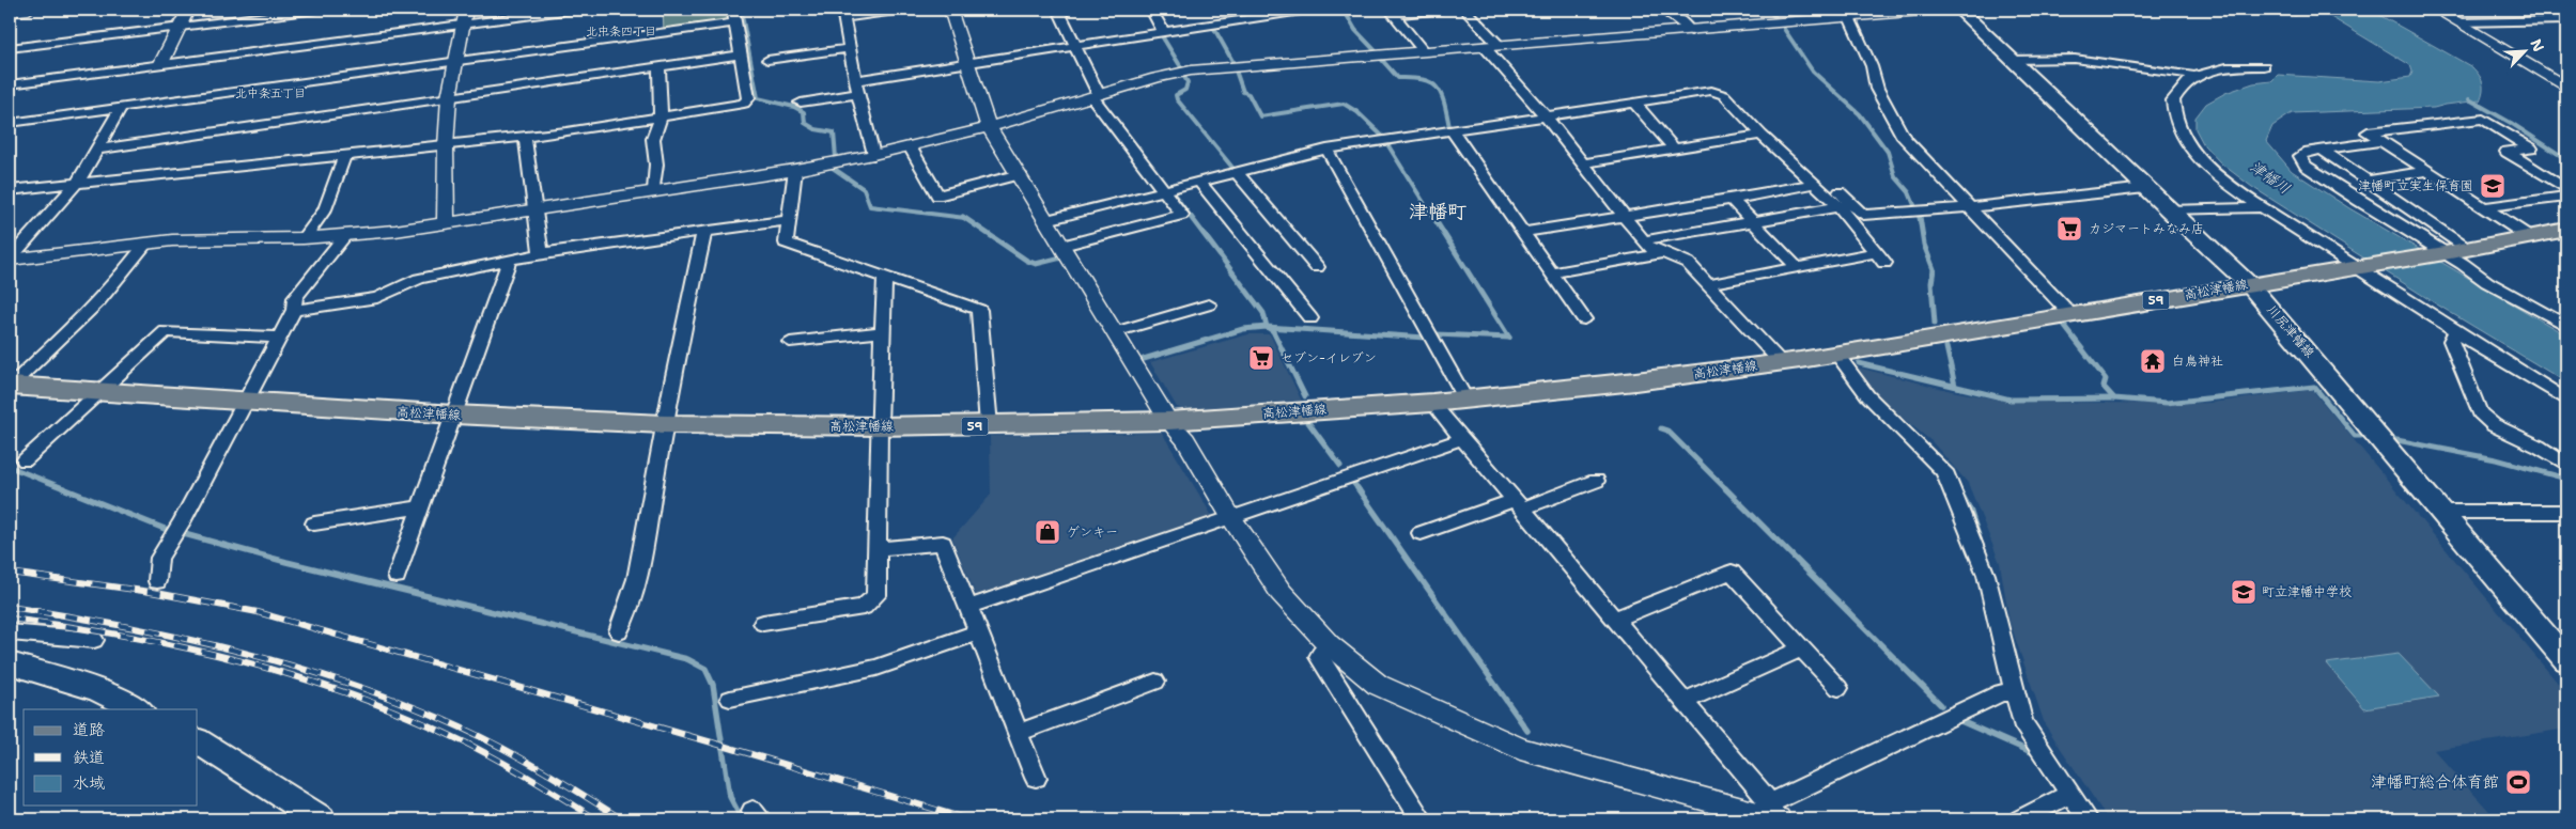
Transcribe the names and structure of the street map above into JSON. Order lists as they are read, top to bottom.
{
  "streets": {
    "main road": ["高松津幡線", "59", "川尻津幡線"]
  },
  "crossings": [
    ["高松津幡線", "川尻津幡線"]
  ],
  "districts": ["北中条四丁目", "北中条五丁目", "津幡町"],
  "water": ["津幡川"],
  "places": {
    "school or university": ["津幡町立実生保育園", "町立津幡中学校"],
    "supermarket": ["カジマートみなみ店", "セブン-イレブン"],
    "temple": ["白鳥神社"],
    "shop": ["ゲンキー"],
    "sports": ["津幡町総合体育館"]
  },
  "legend": ["道路", "鉄道", "水域"],
  "north": "top right"
}
